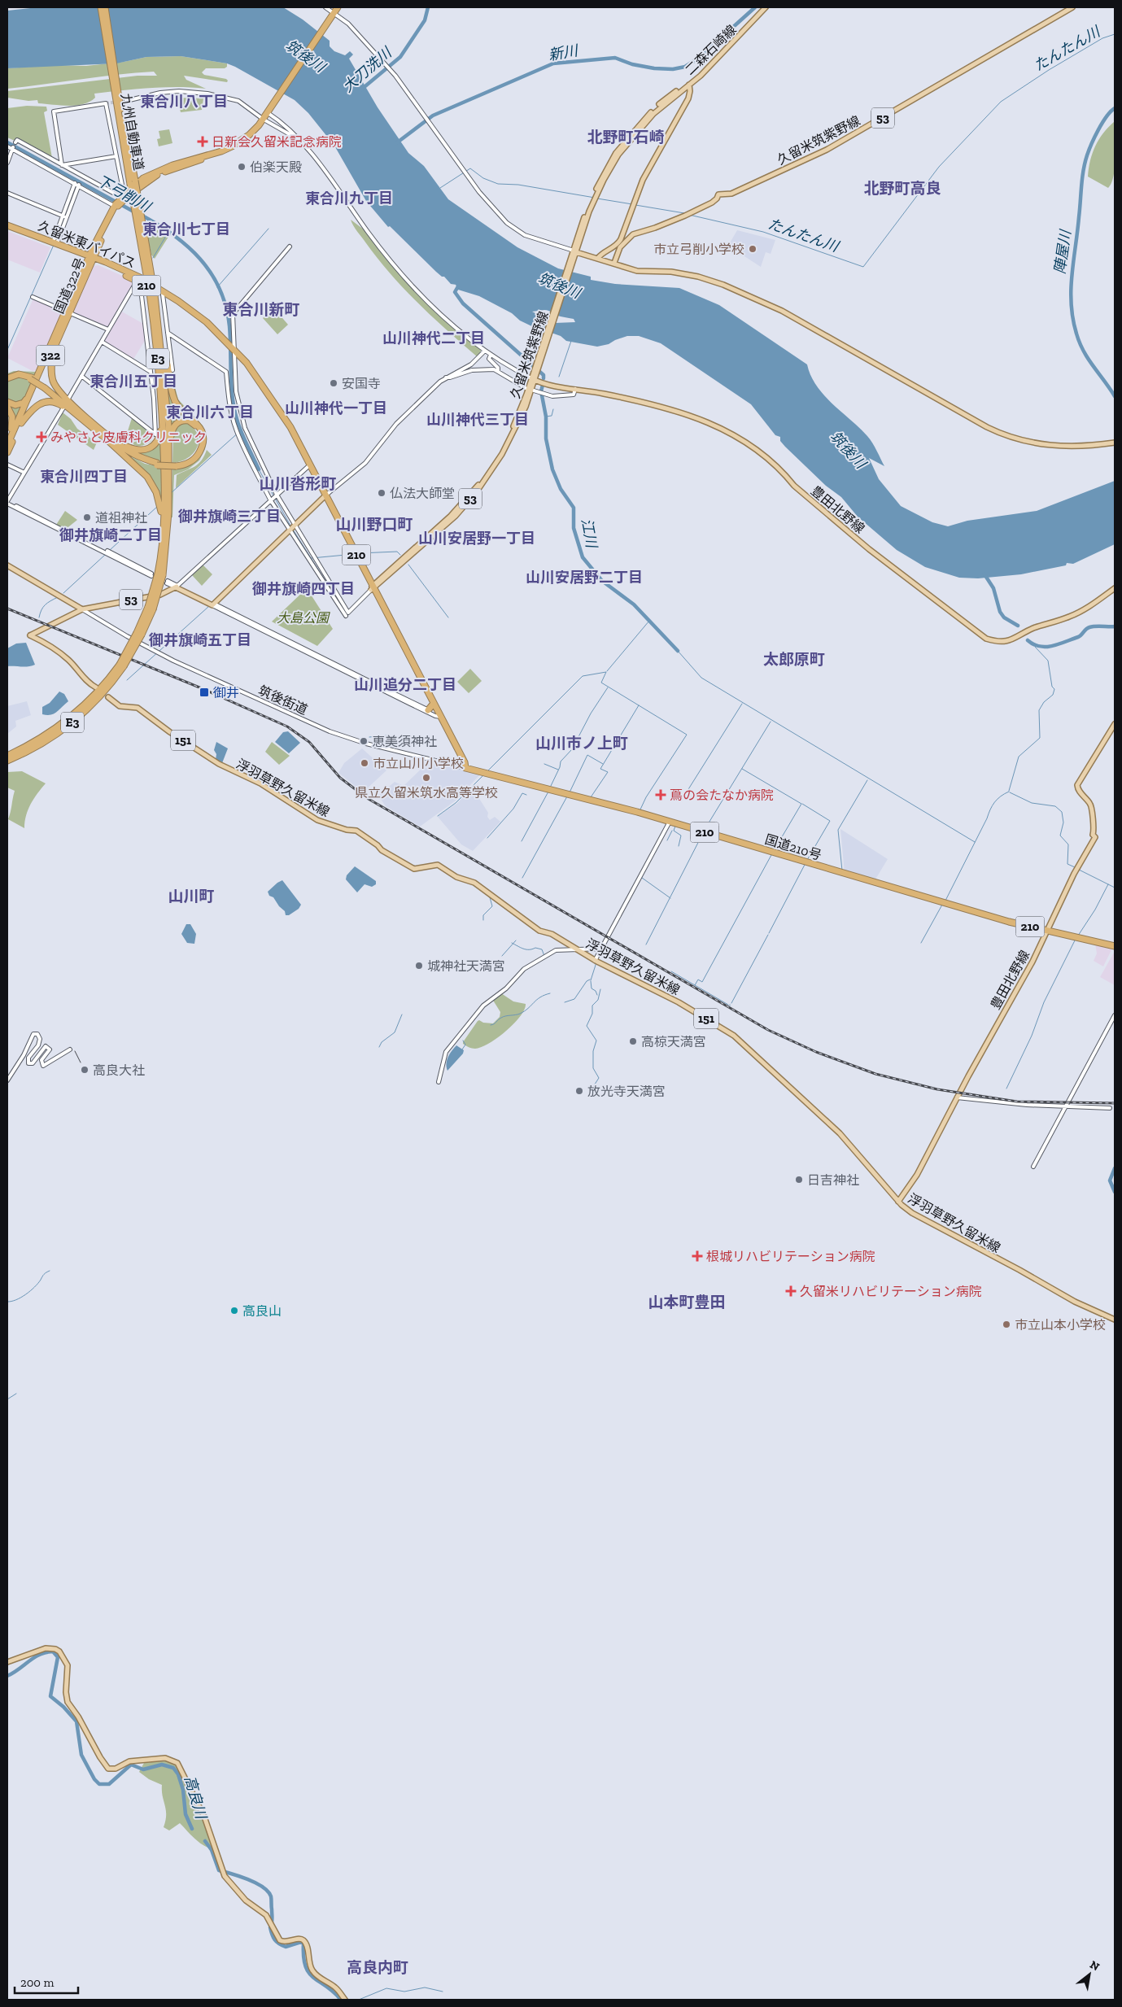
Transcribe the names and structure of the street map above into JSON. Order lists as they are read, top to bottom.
{
  "streets": {
    "highway": [
      "九州自動車道",
      "久留米東バイパス",
      "国道322号",
      "210",
      "322",
      "E3",
      "国道210号"
    ],
    "main road": [
      "二森石崎線",
      "53",
      "久留米筑紫野線",
      "豊田北野線",
      "151",
      "浮羽草野久留米線"
    ],
    "street": ["筑後街道"]
  },
  "crossings": [
    ["二森石崎線", "久留米筑紫野線"],
    ["53", "筑後街道"],
    ["久留米筑紫野線", "久留米東バイパス"],
    ["久留米筑紫野線", "豊田北野線"],
    ["久留米東バイパス", "国道322号"],
    ["久留米東バイパス", "筑後街道"],
    ["久留米東バイパス", "国道210号"],
    ["豊田北野線", "浮羽草野久留米線"],
    ["豊田北野線", "国道210号"],
    ["筑後街道", "国道210号"]
  ],
  "districts": [
    "東合川八丁目",
    "北野町石崎",
    "北野町高良",
    "東合川九丁目",
    "東合川七丁目",
    "東合川新町",
    "山川神代二丁目",
    "東合川五丁目",
    "山川神代一丁目",
    "東合川六丁目",
    "山川神代三丁目",
    "東合川四丁目",
    "山川沓形町",
    "御井旗崎三丁目",
    "山川野口町",
    "御井旗崎二丁目",
    "山川安居野一丁目",
    "山川安居野二丁目",
    "御井旗崎四丁目",
    "御井旗崎五丁目",
    "太郎原町",
    "山川追分二丁目",
    "山川市ノ上町",
    "山川町",
    "山本町豊田",
    "高良内町"
  ],
  "water": [
    "たんたん川",
    "新川",
    "筑後川",
    "大刀洗川",
    "下弓削川",
    "陣屋川",
    "江川",
    "高良川"
  ],
  "parks": ["大島公園"],
  "places": {
    "health": [
      "日新会久留米記念病院",
      "みやさと皮膚科クリニック",
      "蔦の会たなか病院",
      "根城リハビリテーション病院",
      "久留米リハビリテーション病院"
    ],
    "other": [
      "伯楽天殿",
      "市立弓削小学校",
      "安国寺",
      "仏法大師堂",
      "道祖神社",
      "恵美須神社",
      "市立山川小学校",
      "県立久留米筑水高等学校",
      "城神社天満宮",
      "高椋天満宮",
      "高良大社",
      "放光寺天満宮",
      "日吉神社",
      "高良山",
      "市立山本小学校"
    ],
    "transit": ["御井"]
  },
  "scale_bar": "200 m",
  "north": "top right"
}
